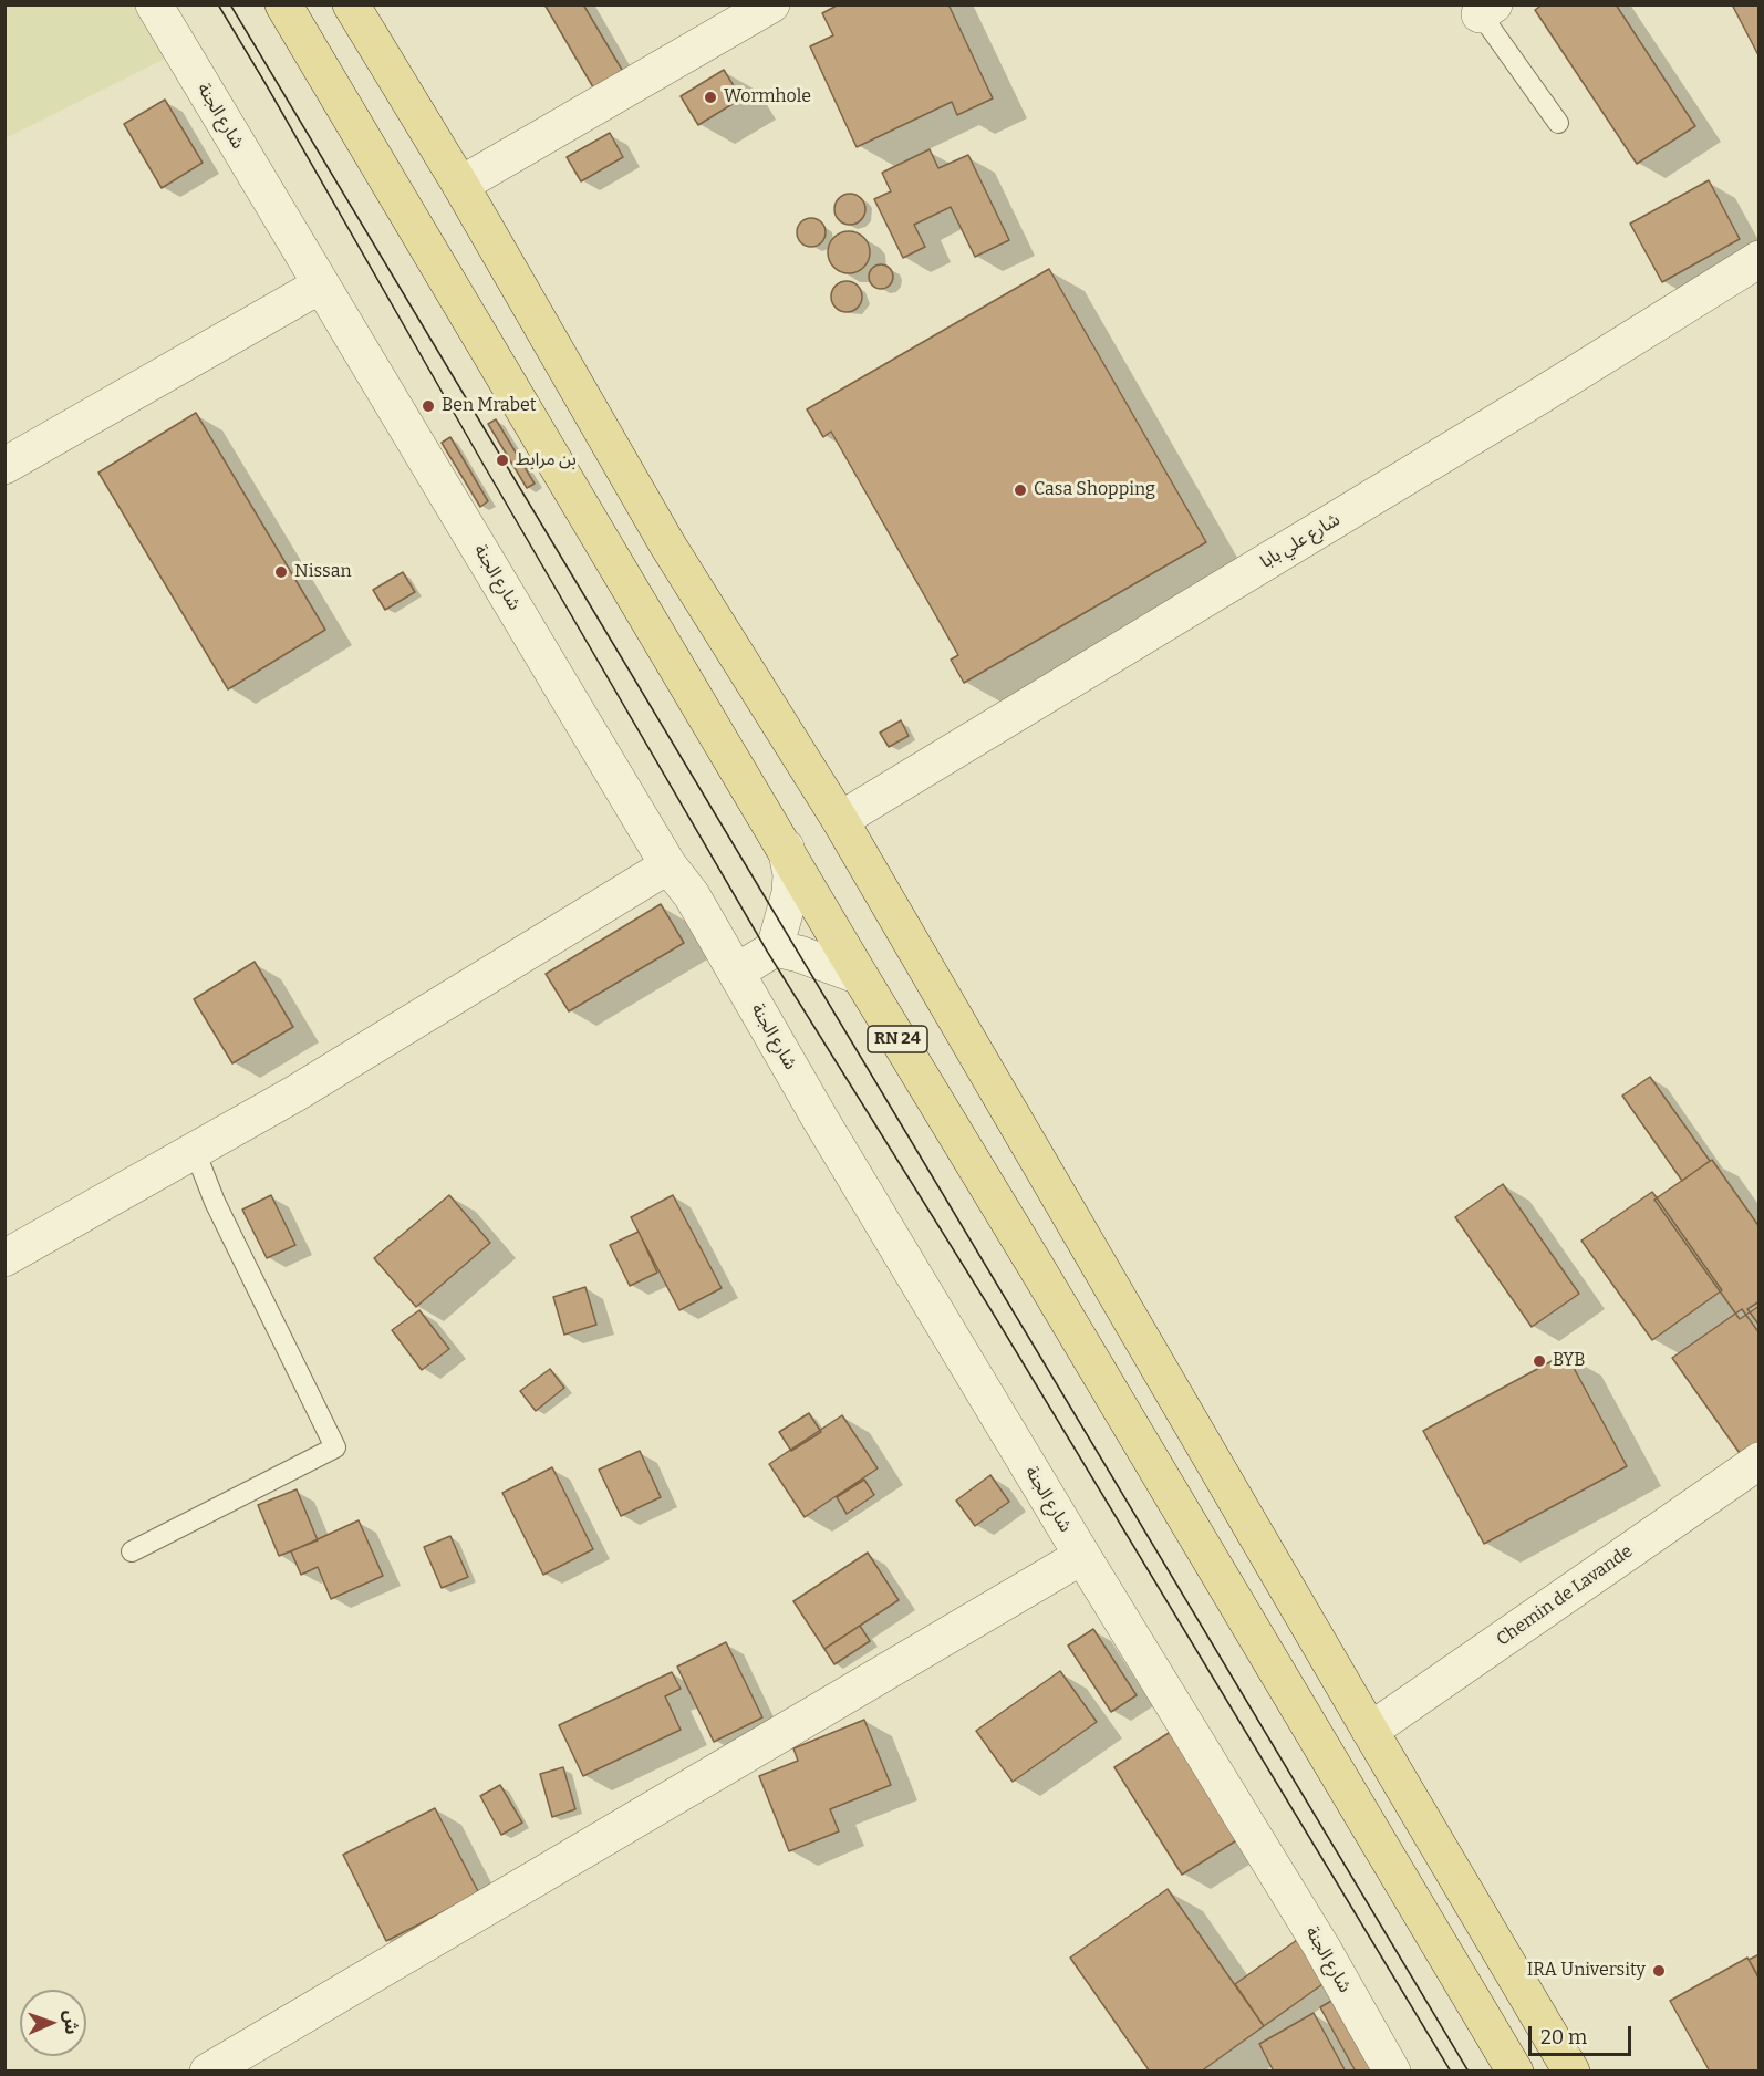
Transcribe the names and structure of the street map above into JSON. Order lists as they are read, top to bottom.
{
  "streets": {
    "main road": ["RN 24"],
    "street": ["شارع الجنة", "شارع علي بابا", "Chemin de Lavande"]
  },
  "places": [
    "Wormhole",
    "Ben Mrabet",
    "بن مرابط",
    "Casa Shopping",
    "Nissan",
    "BYB",
    "IRA University"
  ],
  "scale_bar": "20 m",
  "north": "right"
}
